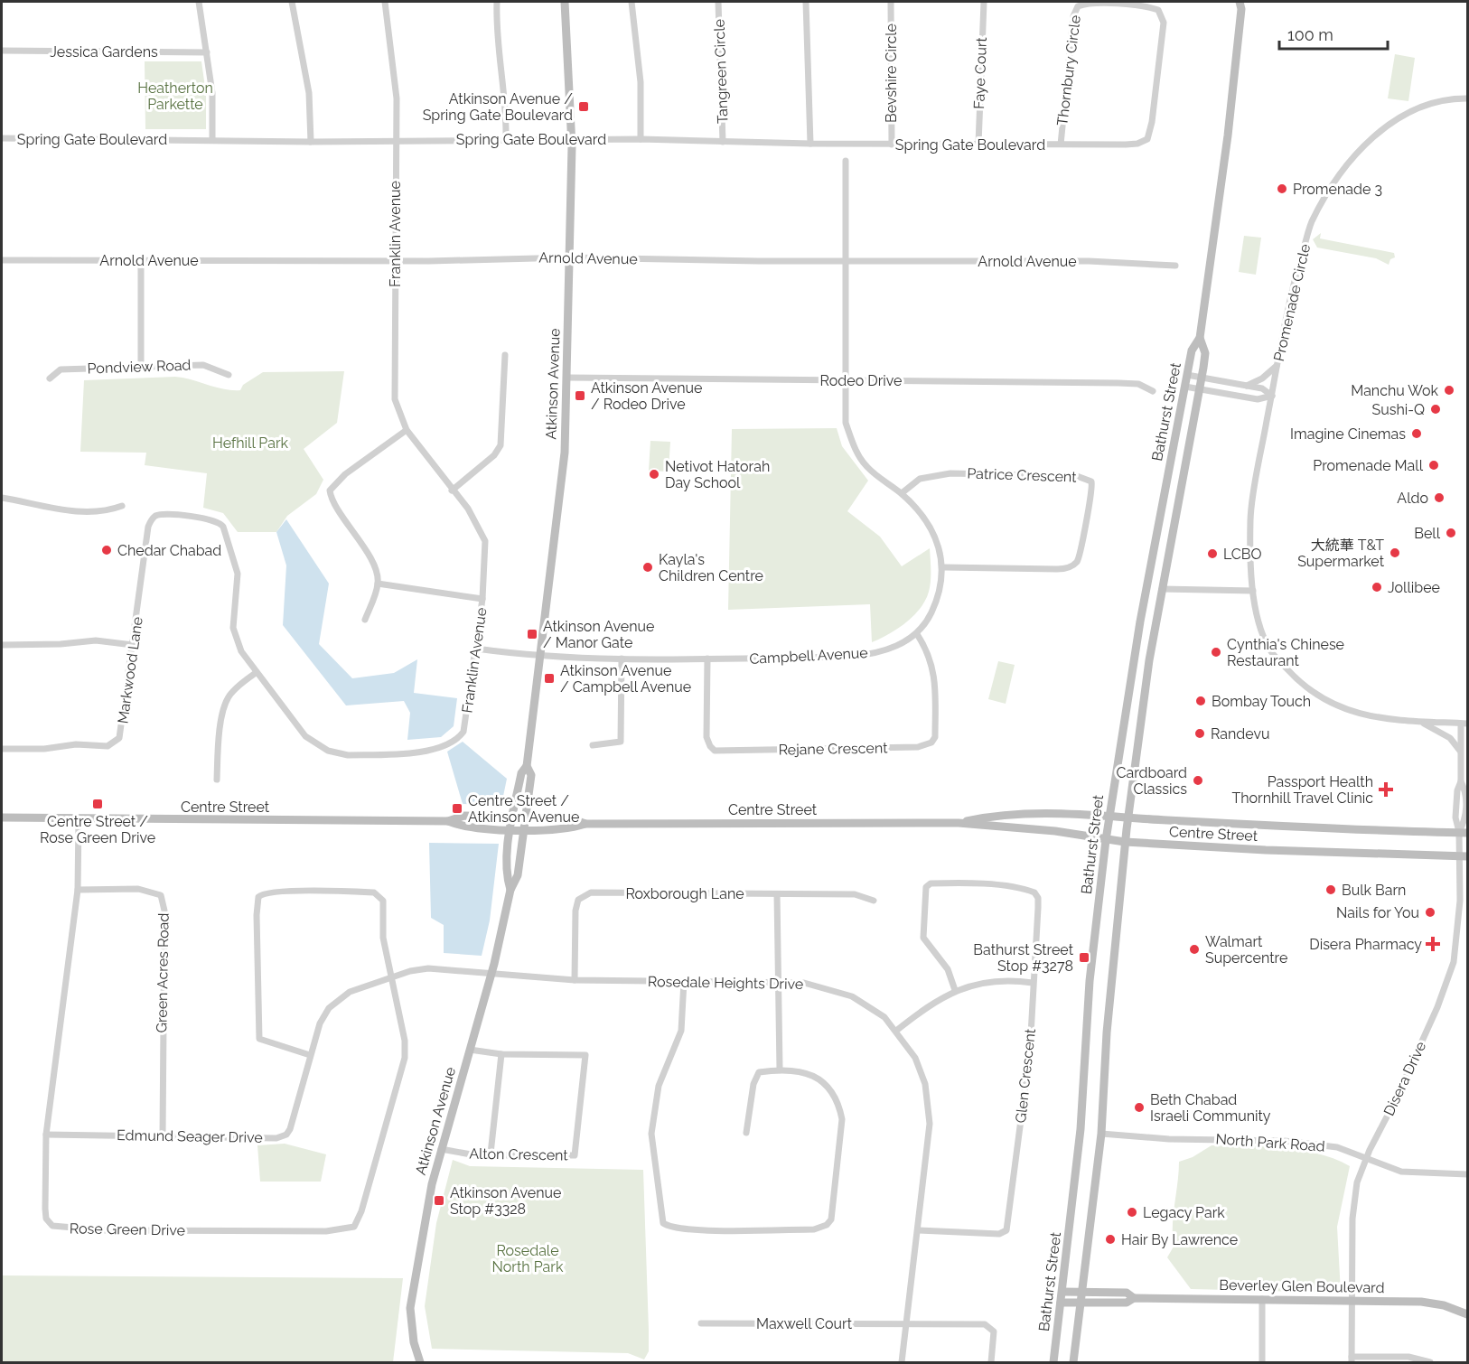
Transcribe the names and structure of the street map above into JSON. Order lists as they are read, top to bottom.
{
  "streets": {
    "main road": [
      "Atkinson Avenue",
      "Bathurst Street",
      "Centre Street",
      "Beverley Glen Boulevard"
    ],
    "street": [
      "Jessica Gardens",
      "Thornbury Circle",
      "Tangreen Circle",
      "Bevshire Circle",
      "Faye Court",
      "Spring Gate Boulevard",
      "Franklin Avenue",
      "Arnold Avenue",
      "Promenade Circle",
      "Pondview Road",
      "Rodeo Drive",
      "Patrice Crescent",
      "Campbell Avenue",
      "Markwood Lane",
      "Rejane Crescent",
      "Roxborough Lane",
      "Green Acres Road",
      "Rosedale Heights Drive",
      "Glen Crescent",
      "Disera Drive",
      "Edmund Seager Drive",
      "North Park Road",
      "Alton Crescent",
      "Rose Green Drive",
      "Maxwell Court"
    ]
  },
  "crossings": [
    ["Thornbury Circle", "Spring Gate Boulevard"],
    ["Tangreen Circle", "Spring Gate Boulevard"],
    ["Bevshire Circle", "Spring Gate Boulevard"],
    ["Faye Court", "Spring Gate Boulevard"],
    ["Spring Gate Boulevard", "Franklin Avenue"],
    ["Spring Gate Boulevard", "Atkinson Avenue"],
    ["Franklin Avenue", "Arnold Avenue"],
    ["Franklin Avenue", "Campbell Avenue"],
    ["Franklin Avenue", "Markwood Lane"],
    ["Arnold Avenue", "Atkinson Avenue"],
    ["Arnold Avenue", "Campbell Avenue"],
    ["Rodeo Drive", "Atkinson Avenue"],
    ["Rodeo Drive", "Campbell Avenue"],
    ["Atkinson Avenue", "Campbell Avenue"],
    ["Atkinson Avenue", "Centre Street"],
    ["Atkinson Avenue", "Rosedale Heights Drive"],
    ["Atkinson Avenue", "Edmund Seager Drive"],
    ["Atkinson Avenue", "Alton Crescent"],
    ["Bathurst Street", "Centre Street"],
    ["Bathurst Street", "North Park Road"],
    ["Bathurst Street", "Beverley Glen Boulevard"],
    ["Patrice Crescent", "Campbell Avenue"],
    ["Campbell Avenue", "Rejane Crescent"],
    ["Centre Street", "Disera Drive"],
    ["Centre Street", "Rose Green Drive"],
    ["Roxborough Lane", "Rosedale Heights Drive"],
    ["Green Acres Road", "Edmund Seager Drive"],
    ["Green Acres Road", "Rose Green Drive"],
    ["Rosedale Heights Drive", "Glen Crescent"],
    ["Rosedale Heights Drive", "Edmund Seager Drive"],
    ["Rosedale Heights Drive", "Maxwell Court"],
    ["Disera Drive", "North Park Road"],
    ["Disera Drive", "Beverley Glen Boulevard"],
    ["Edmund Seager Drive", "Rose Green Drive"]
  ],
  "parks": ["Heatherton Parkette", "Hefhill Park", "Rosedale North Park"],
  "places": {
    "transit": [
      "Atkinson Avenue / Spring Gate Boulevard",
      "Atkinson Avenue / Rodeo Drive",
      "Atkinson Avenue / Manor Gate",
      "Atkinson Avenue / Campbell Avenue",
      "Centre Street / Rose Green Drive",
      "Centre Street / Atkinson Avenue",
      "Bathurst Street Stop #3278",
      "Atkinson Avenue Stop #3328"
    ],
    "other": [
      "Promenade 3",
      "Manchu Wok",
      "Sushi-Q",
      "Imagine Cinemas",
      "Promenade Mall",
      "Netivot Hatorah Day School",
      "Aldo",
      "Bell",
      "Chedar Chabad",
      "大統華 T&T Supermarket",
      "LCBO",
      "Kayla's Children Centre",
      "Jollibee",
      "Cynthia's Chinese Restaurant",
      "Bombay Touch",
      "Randevu",
      "Cardboard Classics",
      "Bulk Barn",
      "Nails for You",
      "Walmart Supercentre",
      "Beth Chabad Israeli Community",
      "Legacy Park",
      "Hair By Lawrence"
    ],
    "health": ["Passport Health Thornhill Travel Clinic", "Disera Pharmacy"]
  },
  "scale_bar": "100 m"
}
